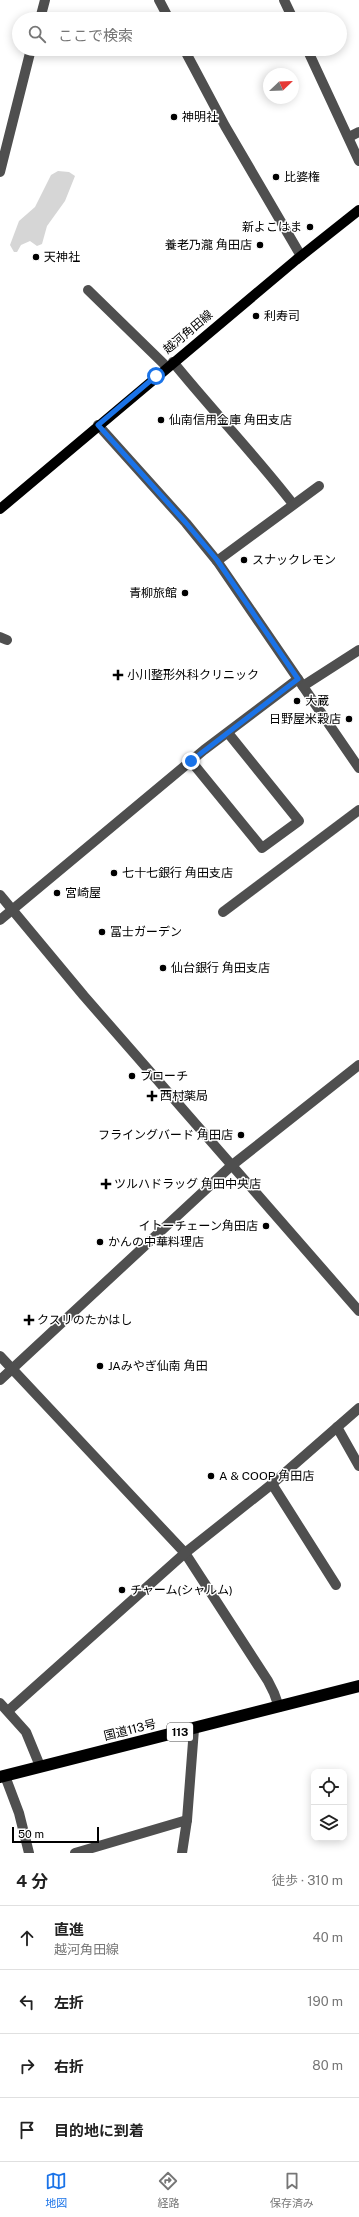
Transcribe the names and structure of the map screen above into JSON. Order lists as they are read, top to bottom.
{
  "streets": {
    "highway": ["国道113号", "113"],
    "main road": ["越河角田線"]
  },
  "places": {
    "other": [
      "神明社",
      "比婆権",
      "新よこはま",
      "養老乃瀧 角田店",
      "天神社",
      "利寿司",
      "仙南信用金庫 角田支店",
      "スナックレモン",
      "青柳旅館",
      "大蔵",
      "日野屋米穀店",
      "七十七銀行 角田支店",
      "宮崎屋",
      "冨士ガーデン",
      "仙台銀行 角田支店",
      "ブローチ",
      "フライングバード 角田店",
      "イトーチェーン角田店",
      "かんの中華料理店",
      "JAみやぎ仙南 角田",
      "A & COOP 角田店",
      "チャーム(シャルム)"
    ],
    "health": [
      "小川整形外科クリニック",
      "西村薬局",
      "ツルハドラッグ 角田中央店",
      "クスリのたかはし"
    ]
  },
  "scale_bar": "50 m",
  "north": "top right",
  "page": {
    "search": "ここで検索",
    "scale": "50 m",
    "heading": ["4 分", "徒歩 · 310 m"],
    "list": [
      ["直進", "越河角田線", "40 m"],
      ["左折", "190 m"],
      ["右折", "80 m"],
      "目的地に到着"
    ],
    "nav": ["地図", "経路", "保存済み"]
  }
}
